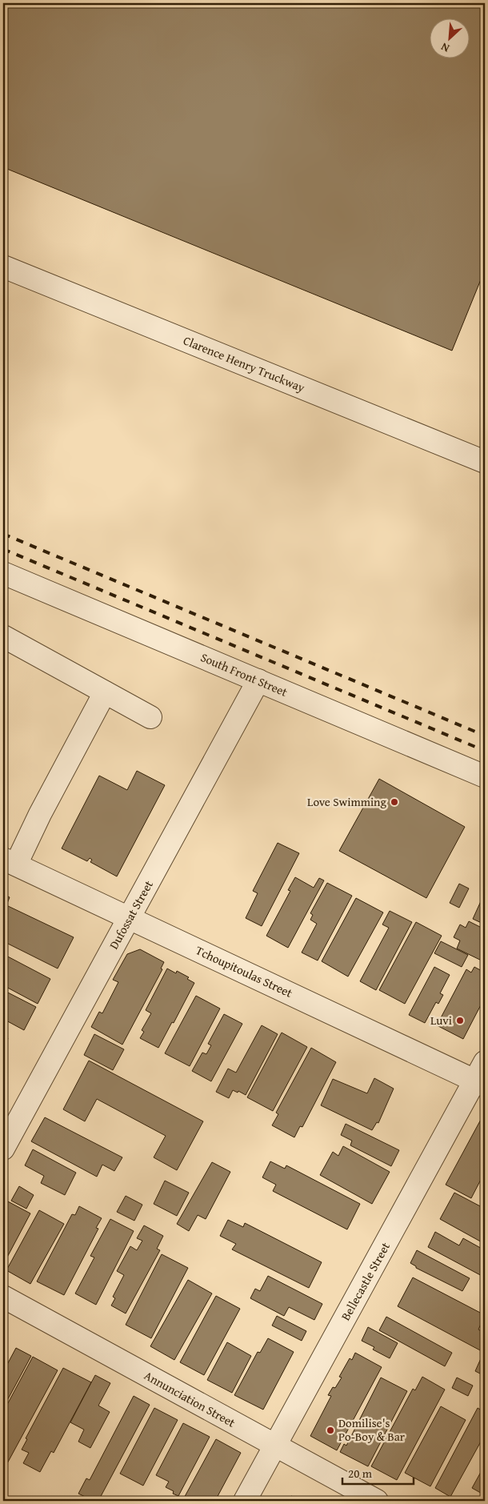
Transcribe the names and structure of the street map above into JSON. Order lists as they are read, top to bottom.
{
  "streets": {
    "street": [
      "Clarence Henry Truckway",
      "South Front Street",
      "Dufossat Street",
      "Tchoupitoulas Street",
      "Bellecastle Street",
      "Annunciation Street"
    ]
  },
  "crossings": [
    ["South Front Street", "Dufossat Street"],
    ["Dufossat Street", "Tchoupitoulas Street"],
    ["Tchoupitoulas Street", "Bellecastle Street"],
    ["Bellecastle Street", "Annunciation Street"]
  ],
  "places": ["Love Swimming", "Luvi", "Domilise's Po-Boy & Bar"],
  "scale_bar": "20 m",
  "north": "bottom left"
}
